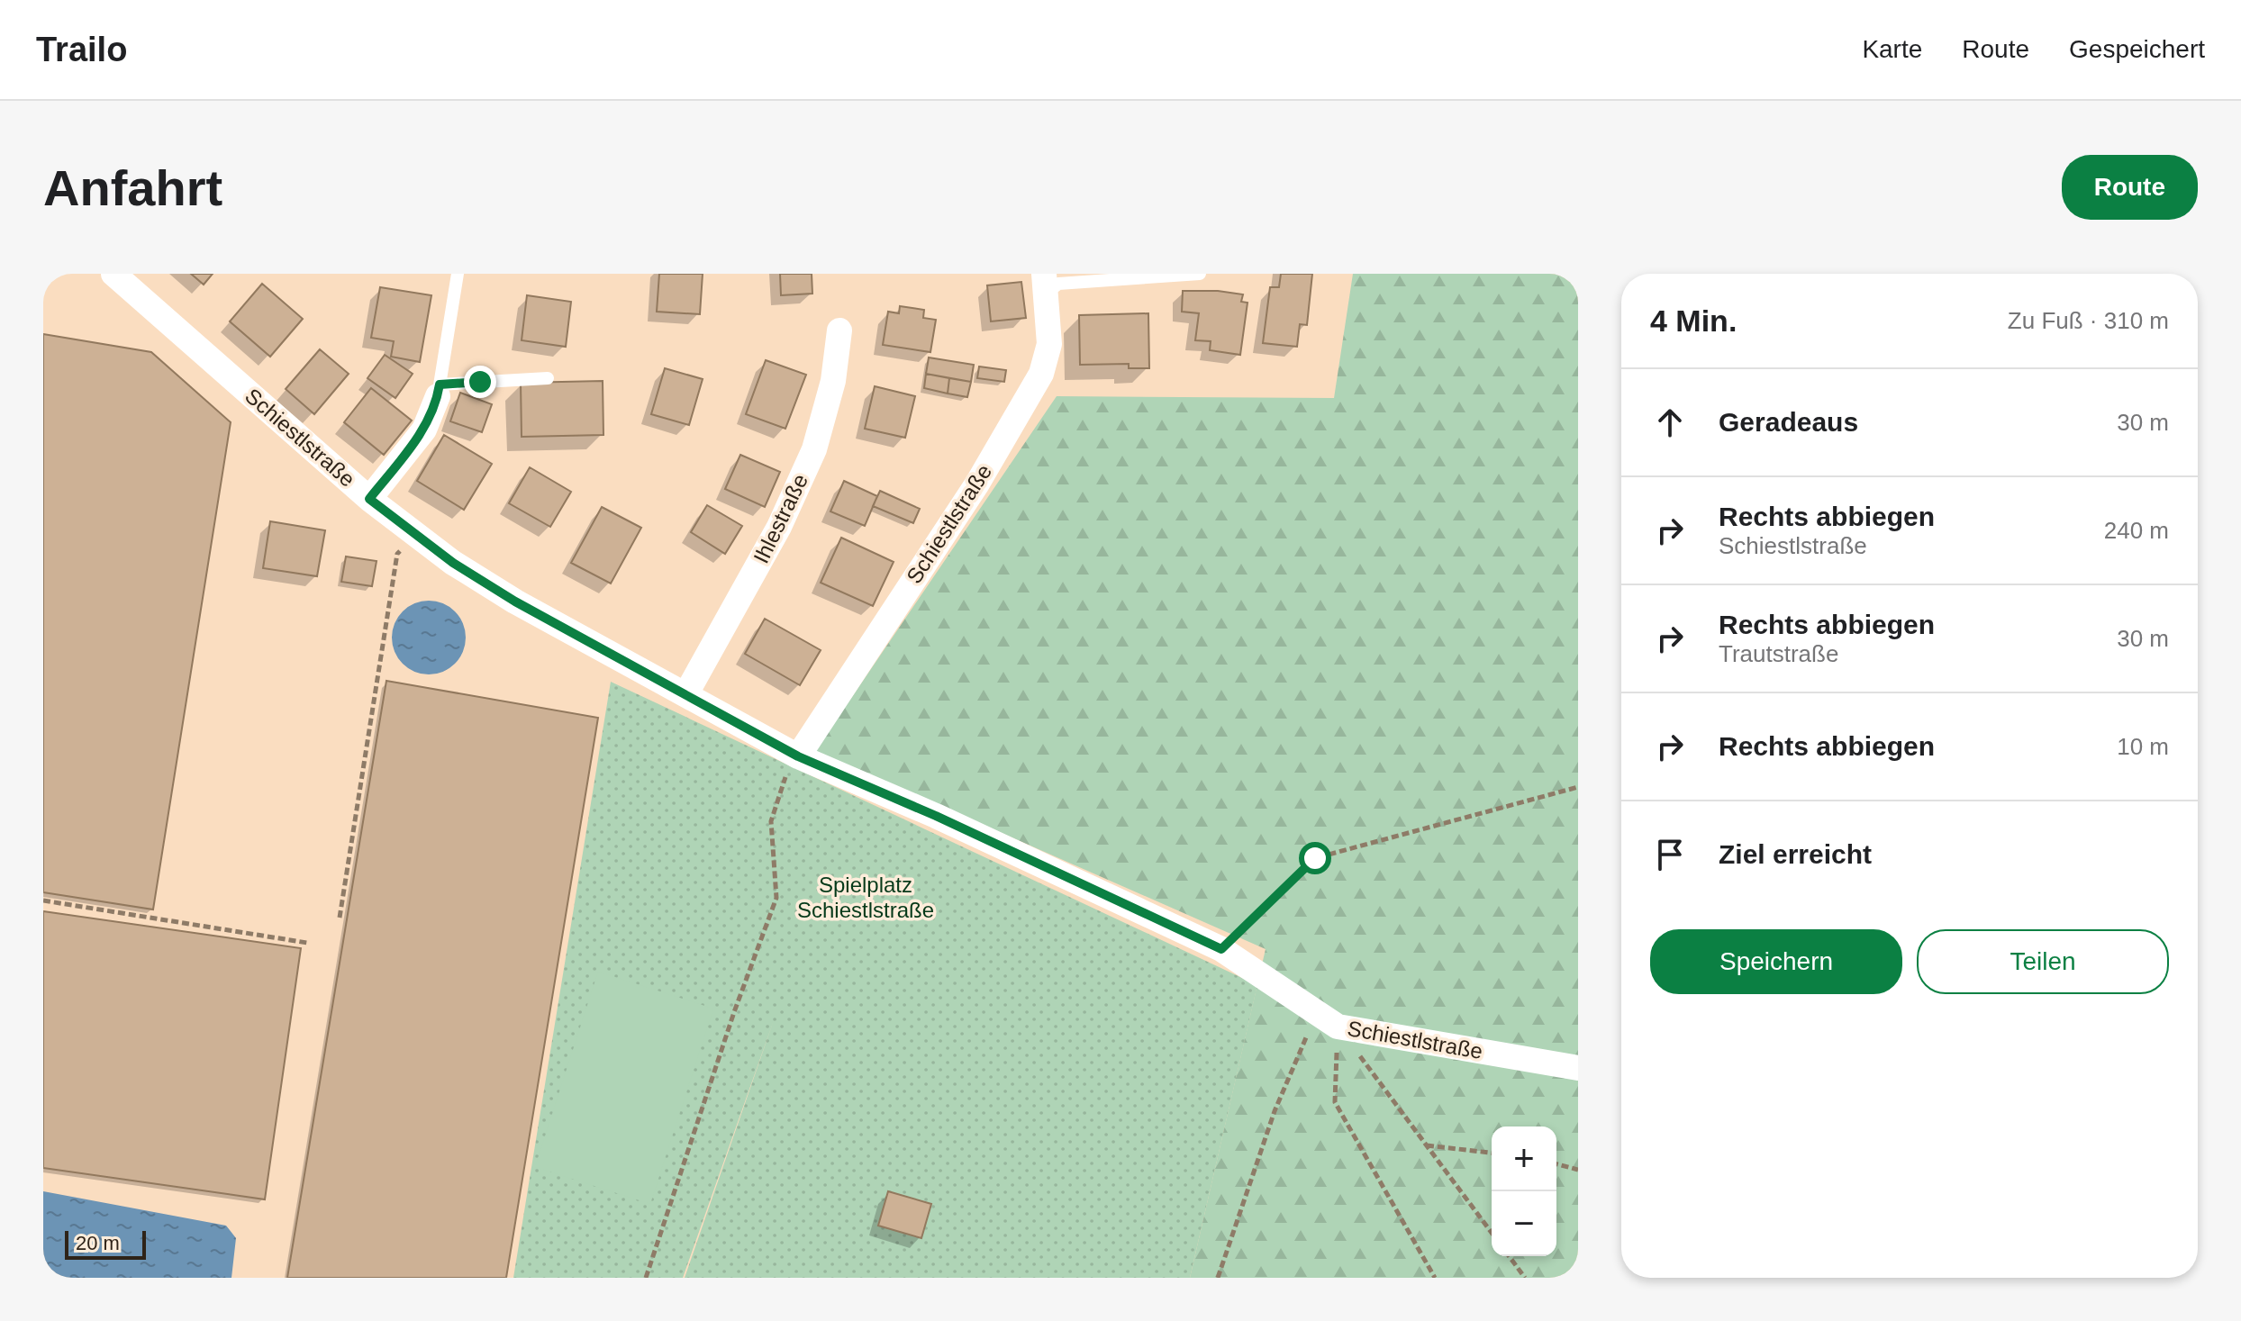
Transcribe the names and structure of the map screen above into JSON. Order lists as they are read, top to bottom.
{
  "streets": {
    "street": ["Schiestlstraße", "Ihlestraße"]
  },
  "crossings": [
    ["Schiestlstraße", "Ihlestraße"]
  ],
  "parks": ["Spielplatz Schiestlstraße"],
  "scale_bar": "20 m",
  "page": {
    "header": "Trailo",
    "nav": ["Karte", "Route", "Gespeichert"],
    "buttons": [
      "Route",
      ["Speichern", "Teilen"]
    ],
    "title": "Anfahrt",
    "heading": ["4 Min.", "Zu Fuß · 310 m"],
    "list": [
      ["Geradeaus", "30 m"],
      ["Rechts abbiegen", "Schiestlstraße", "240 m"],
      ["Rechts abbiegen", "Trautstraße", "30 m"],
      ["Rechts abbiegen", "10 m"],
      "Ziel erreicht"
    ],
    "map_buttons": ["+", "−"],
    "scale": "20 m"
  }
}
